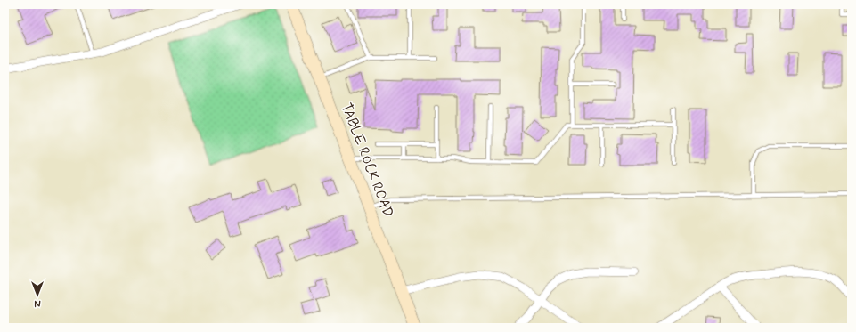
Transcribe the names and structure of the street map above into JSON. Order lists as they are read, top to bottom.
{
  "streets": {
    "main road": ["TABLE ROCK ROAD"]
  },
  "north": "bottom"
}
